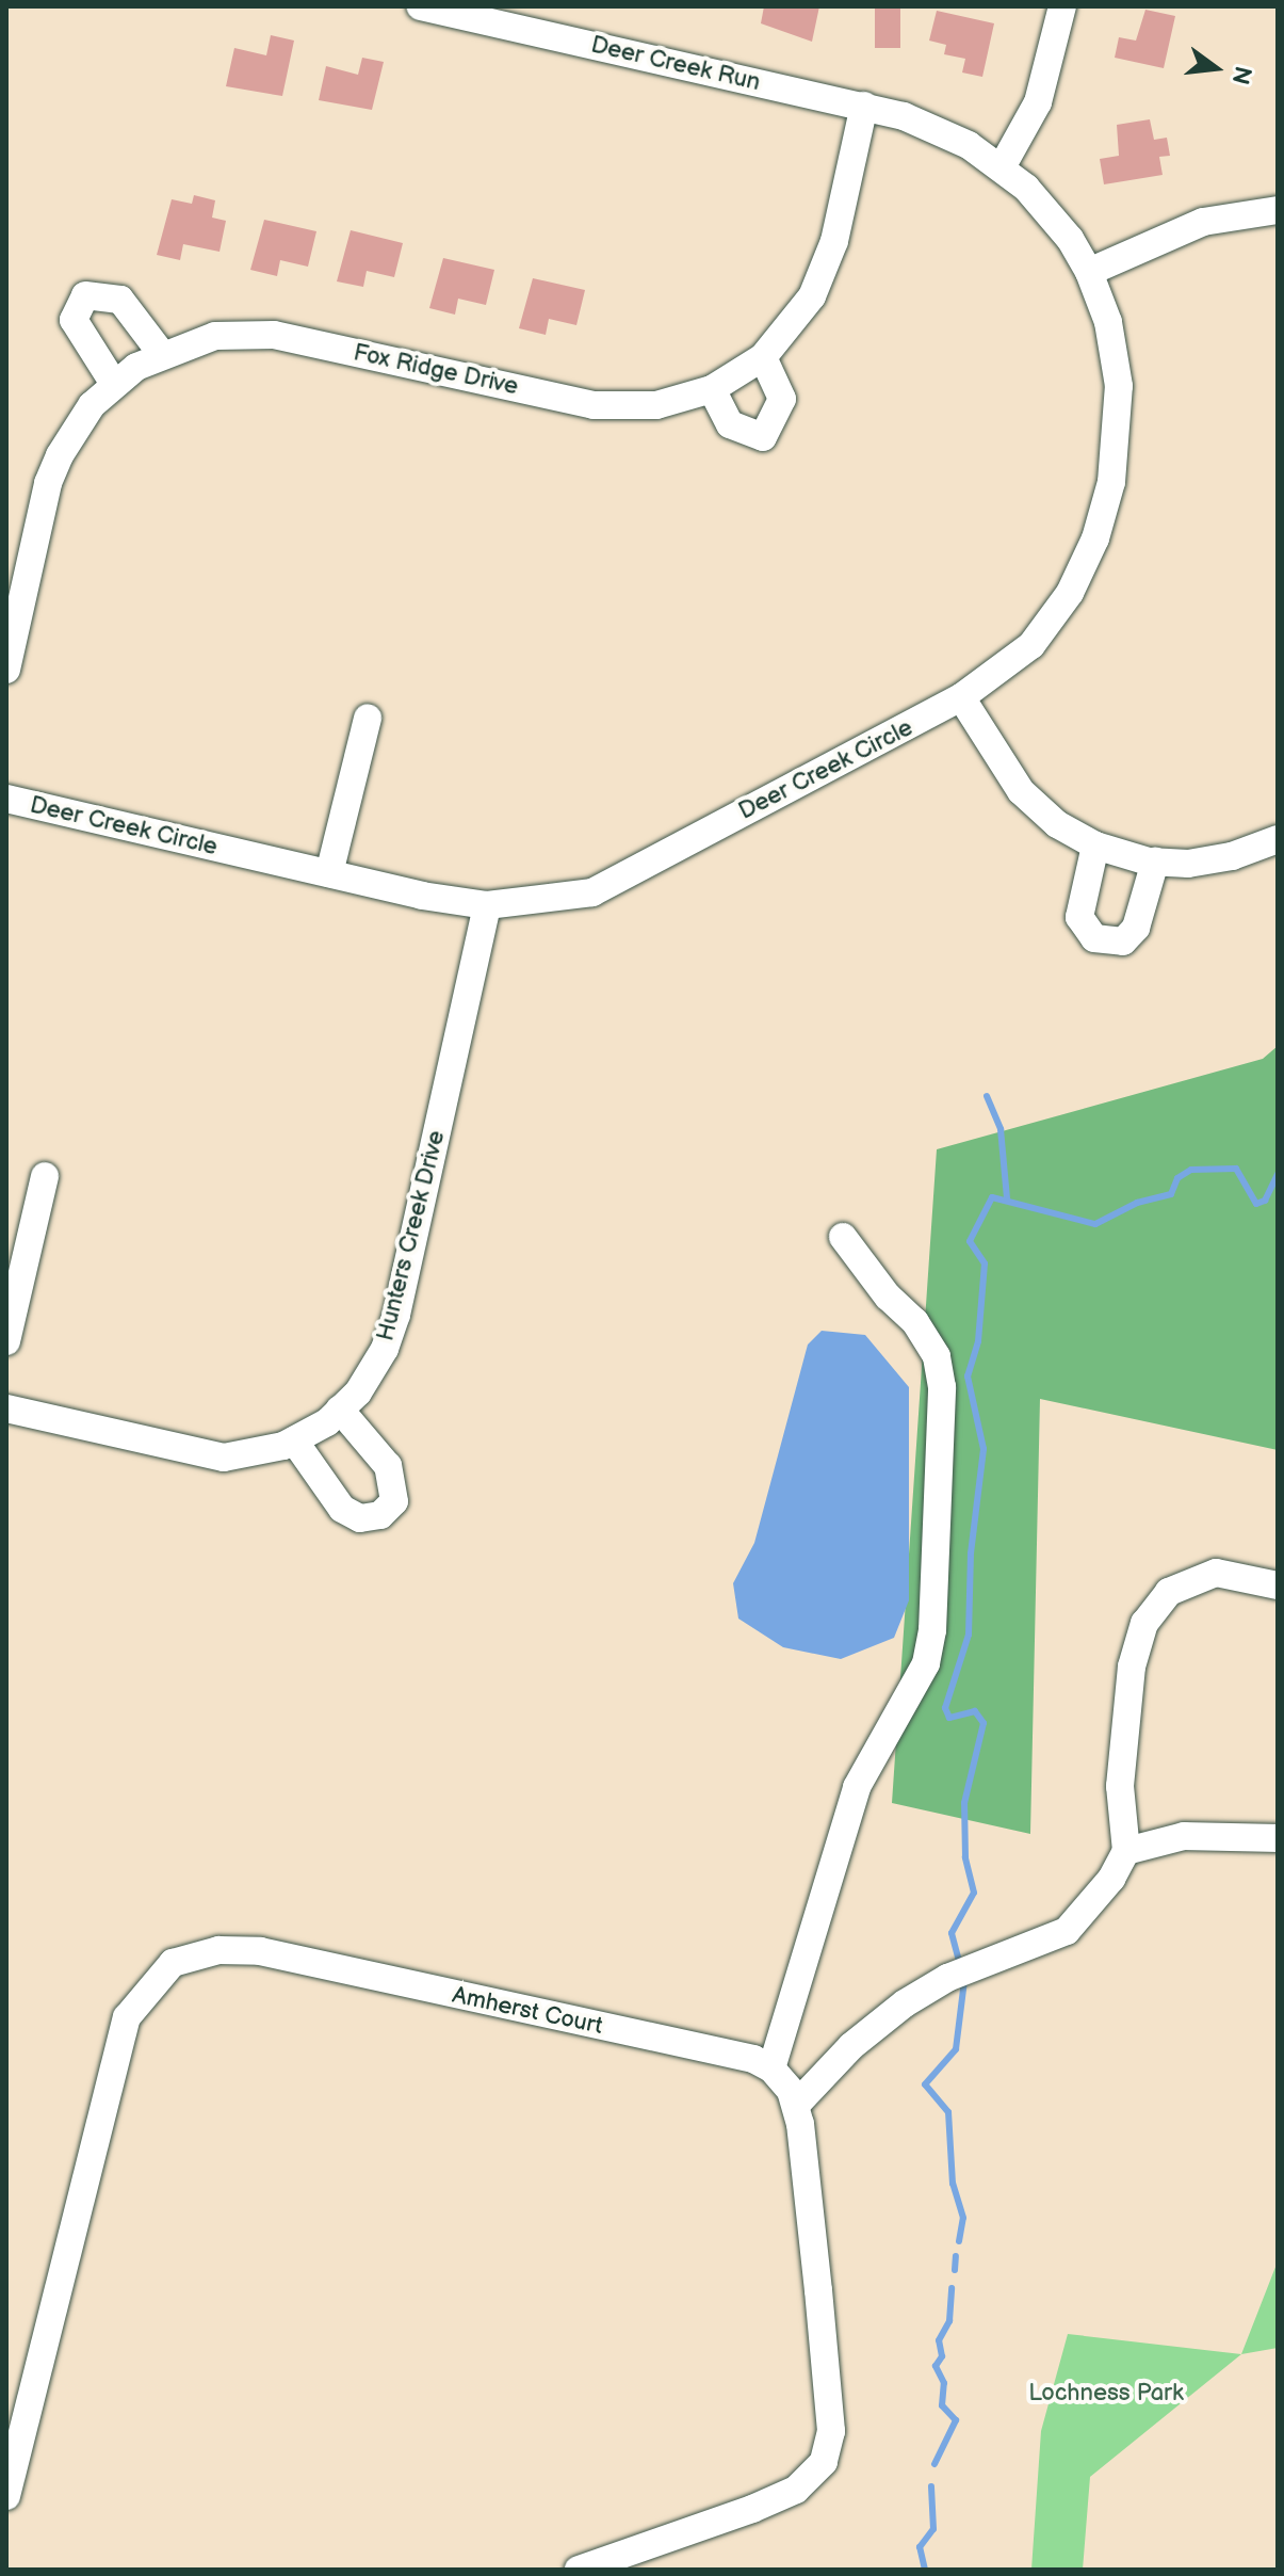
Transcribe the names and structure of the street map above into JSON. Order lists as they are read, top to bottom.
{
  "streets": {
    "street": [
      "Deer Creek Run",
      "Fox Ridge Drive",
      "Deer Creek Circle",
      "Hunters Creek Drive",
      "Amherst Court"
    ]
  },
  "crossings": [
    ["Deer Creek Run", "Fox Ridge Drive"],
    ["Deer Creek Run", "Deer Creek Circle"],
    ["Deer Creek Circle", "Hunters Creek Drive"]
  ],
  "parks": ["Lochness Park"],
  "north": "right"
}
